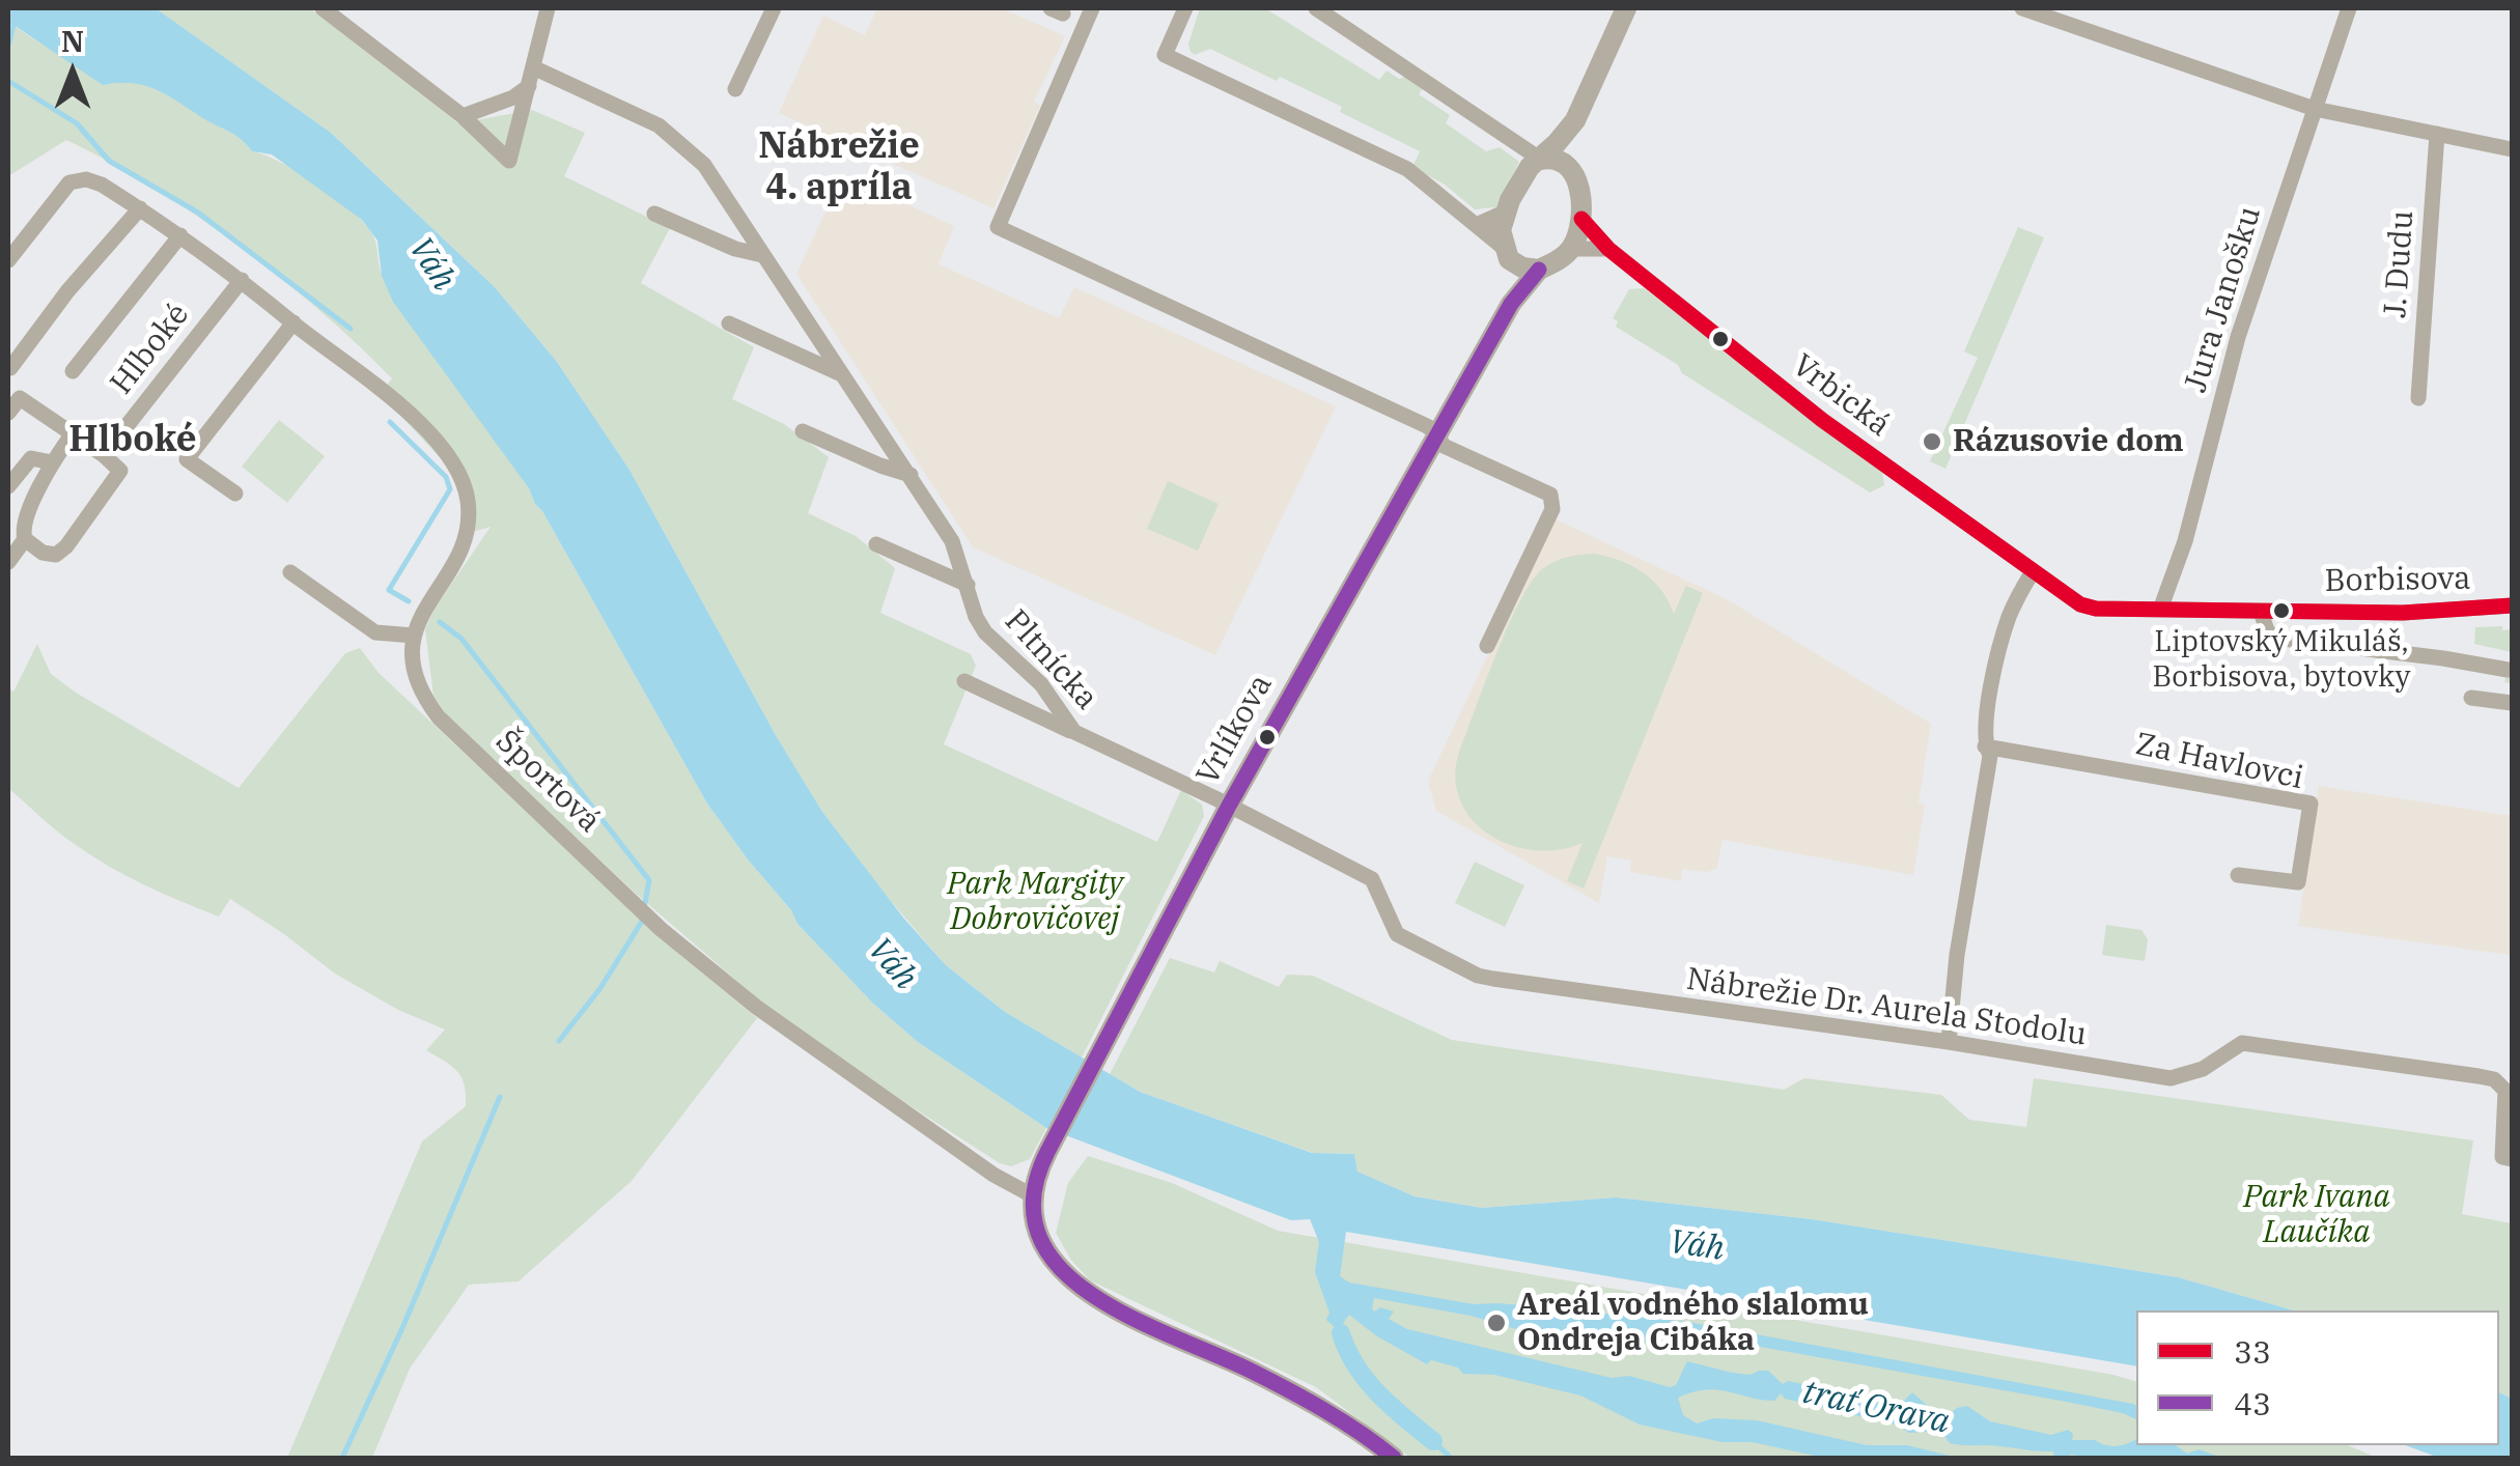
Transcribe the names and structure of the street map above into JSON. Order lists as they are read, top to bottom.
{
  "streets": {
    "street": [
      "J. Dudu",
      "Jura Janošku",
      "Hlboké",
      "Vrbická",
      "Borbisova",
      "Pltnícka",
      "Vrlíkova",
      "Za Havlovci",
      "Športová",
      "Nábrežie Dr. Aurela Stodolu"
    ]
  },
  "crossings": [
    ["Jura Janošku", "Vrbická"],
    ["Jura Janošku", "Borbisova"],
    ["Vrbická", "Borbisova"],
    ["Vrbická", "Vrlíkova"],
    ["Pltnícka", "Vrlíkova"],
    ["Pltnícka", "Nábrežie Dr. Aurela Stodolu"],
    ["Vrlíkova", "Športová"],
    ["Vrlíkova", "Nábrežie Dr. Aurela Stodolu"]
  ],
  "districts": ["Nábrežie 4. apríla", "Hlboké"],
  "water": ["Váh", "trať Orava"],
  "parks": ["Park Margity Dobrovičovej", "Park Ivana Laučíka"],
  "places": ["Rázusovie dom", "Liptovský Mikuláš, Borbisova, bytovky", "Areál vodného slalomu Ondreja Cibáka"],
  "lines": ["transit line 33", "transit line 43"],
  "legend": ["33", "43"],
  "north": "top"
}
